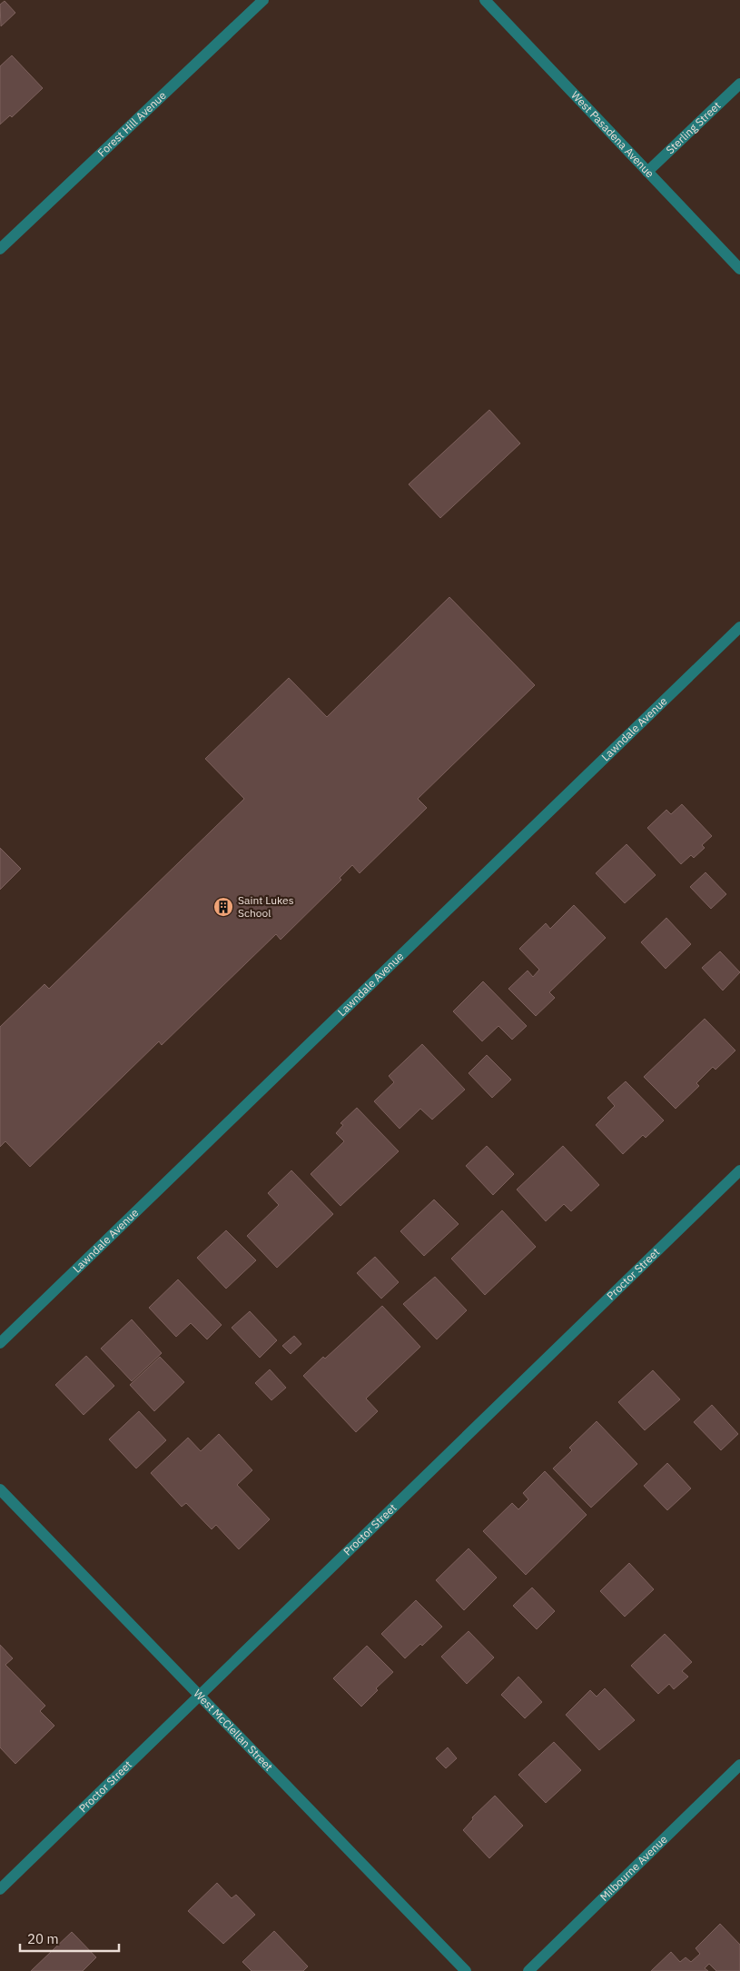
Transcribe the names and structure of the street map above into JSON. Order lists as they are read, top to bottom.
{
  "streets": {
    "street": [
      "Forest Hill Avenue",
      "Sterling Street",
      "West Pasadena Avenue",
      "Lawndale Avenue",
      "Proctor Street",
      "West McClellan Street",
      "Milbourne Avenue"
    ]
  },
  "crossings": [
    ["Sterling Street", "West Pasadena Avenue"],
    ["Proctor Street", "West McClellan Street"]
  ],
  "places": {
    "building": ["Saint Lukes School"]
  },
  "scale_bar": "20 m"
}
